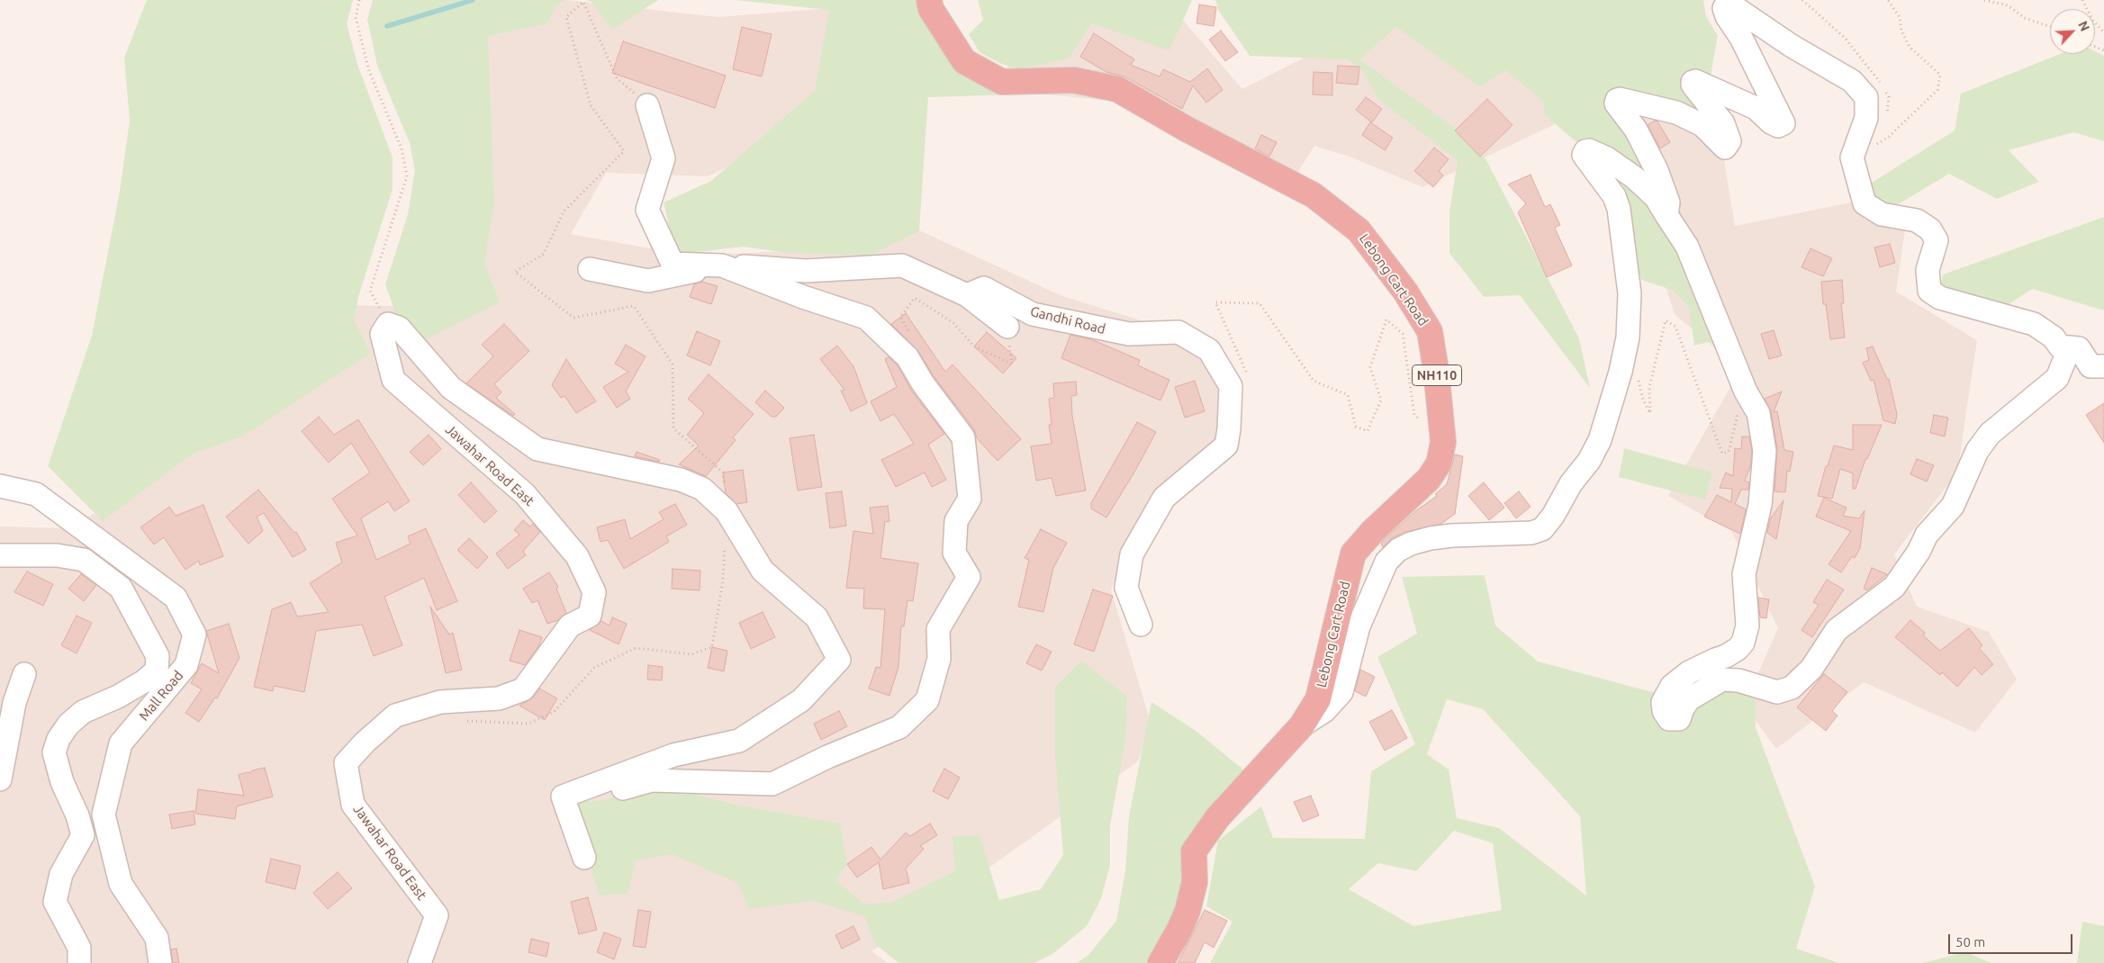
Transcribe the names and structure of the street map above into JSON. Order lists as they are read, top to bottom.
{
  "streets": {
    "highway": ["Lebong Cart Road", "NH110"],
    "street": ["Gandhi Road", "Jawahar Road East", "Mall Road"]
  },
  "scale_bar": "50 m",
  "north": "top right"
}
